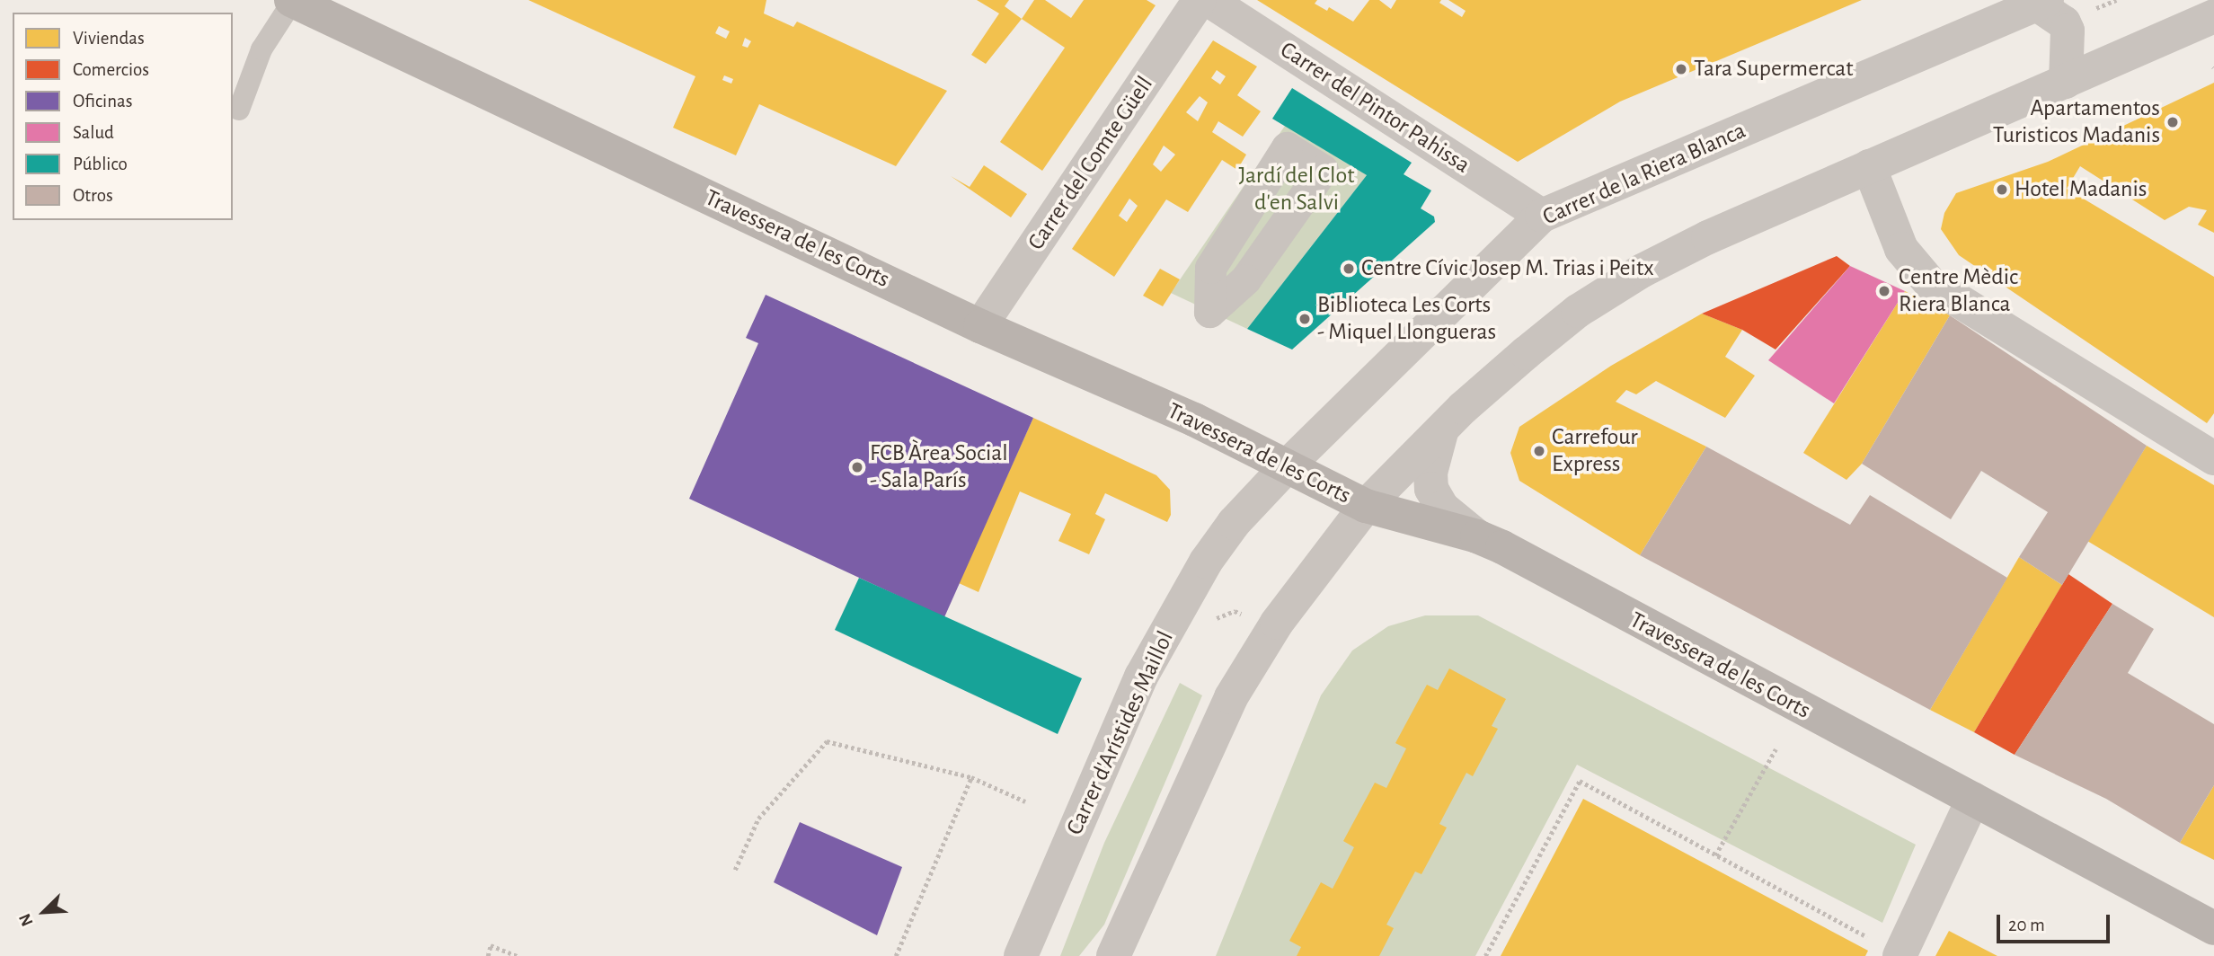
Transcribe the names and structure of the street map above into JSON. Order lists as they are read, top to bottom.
{
  "streets": {
    "main road": ["Travessera de les Corts"],
    "street": [
      "Carrer del Pintor Pahissa",
      "Carrer del Comte Güell",
      "Carrer de la Riera Blanca",
      "Carrer d'Arístides Maillol"
    ]
  },
  "crossings": [
    ["Carrer del Pintor Pahissa", "Carrer de la Riera Blanca"],
    ["Carrer del Comte Güell", "Travessera de les Corts"],
    ["Carrer de la Riera Blanca", "Travessera de les Corts"],
    ["Carrer de la Riera Blanca", "Carrer d'Arístides Maillol"],
    ["Travessera de les Corts", "Carrer d'Arístides Maillol"]
  ],
  "parks": ["Jardí del Clot d'en Salvi"],
  "places": [
    "Tara Supermercat",
    "Apartamentos Turisticos Madanis",
    "Hotel Madanis",
    "Centre Cívic Josep M. Trias i Peitx",
    "Centre Mèdic Riera Blanca",
    "Biblioteca Les Corts - Miquel Llongueras",
    "Carrefour Express",
    "FCB Àrea Social - Sala París"
  ],
  "legend": [
    "Viviendas",
    "Comercios",
    "Oficinas",
    "Salud",
    "Público",
    "Otros"
  ],
  "scale_bar": "20 m",
  "north": "bottom left"
}
